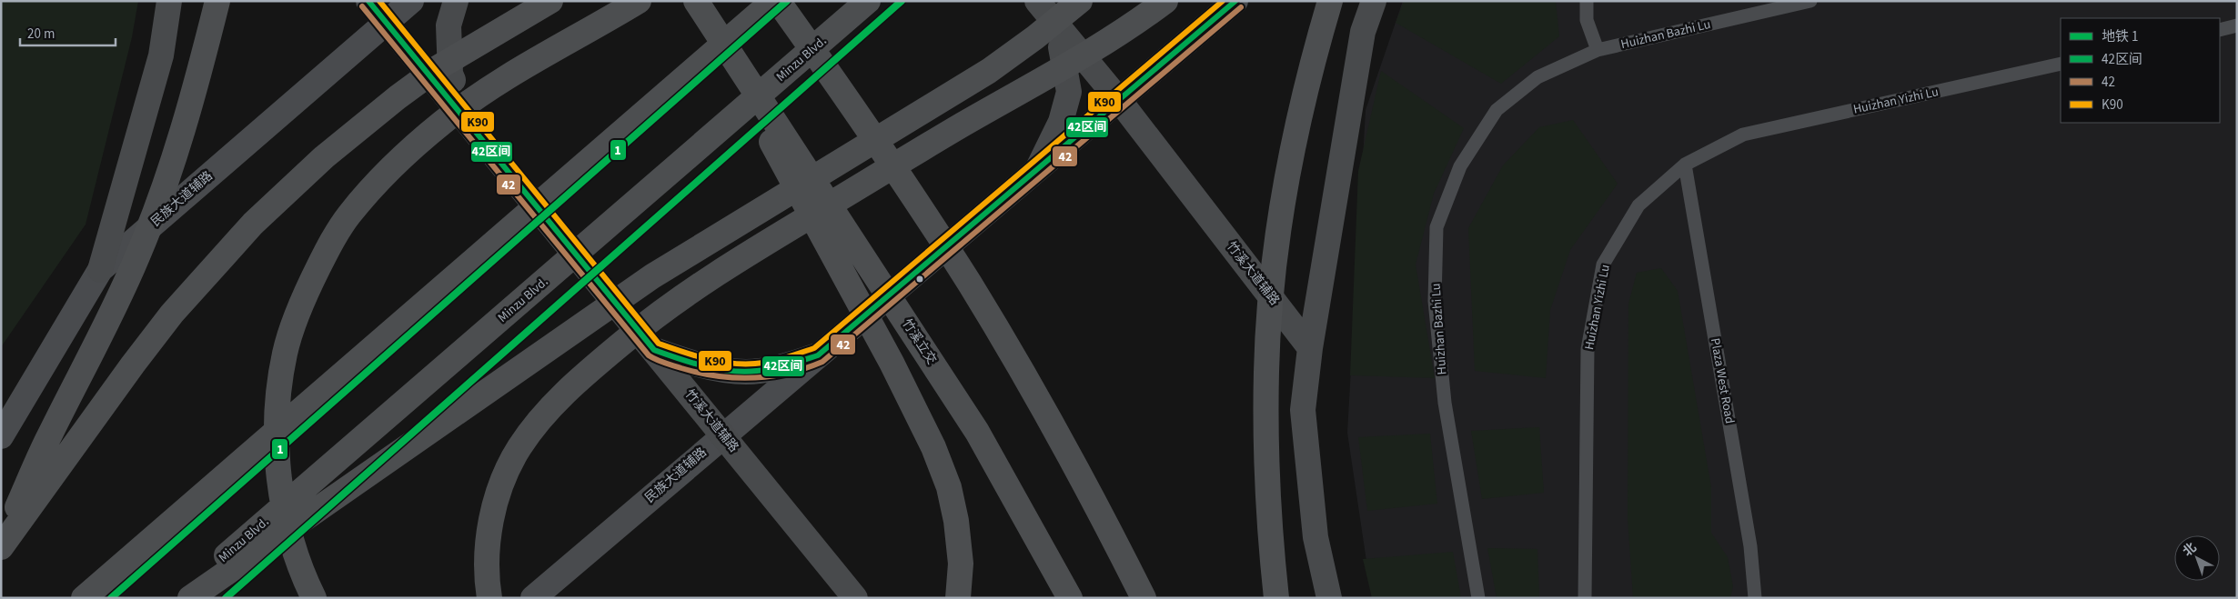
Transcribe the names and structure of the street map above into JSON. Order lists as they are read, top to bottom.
{
  "streets": {
    "highway": ["Minzu Blvd.", "竹溪立交"],
    "main road": ["竹溪大道辅路"],
    "street": ["民族大道辅路"],
    "lane": ["Huizhan Bazhi Lu", "Huizhan Yizhi Lu", "Plaza West Road"]
  },
  "crossings": [
    ["Huizhan Yizhi Lu", "Plaza West Road"],
    ["民族大道辅路", "竹溪大道辅路"]
  ],
  "lines": [
    "metro line 1",
    "transit line 42区间",
    "transit line K90",
    "transit line 42"
  ],
  "legend": [
    "地铁 1",
    "42区间",
    "42",
    "K90"
  ],
  "scale_bar": "20 m",
  "north": "top left"
}
